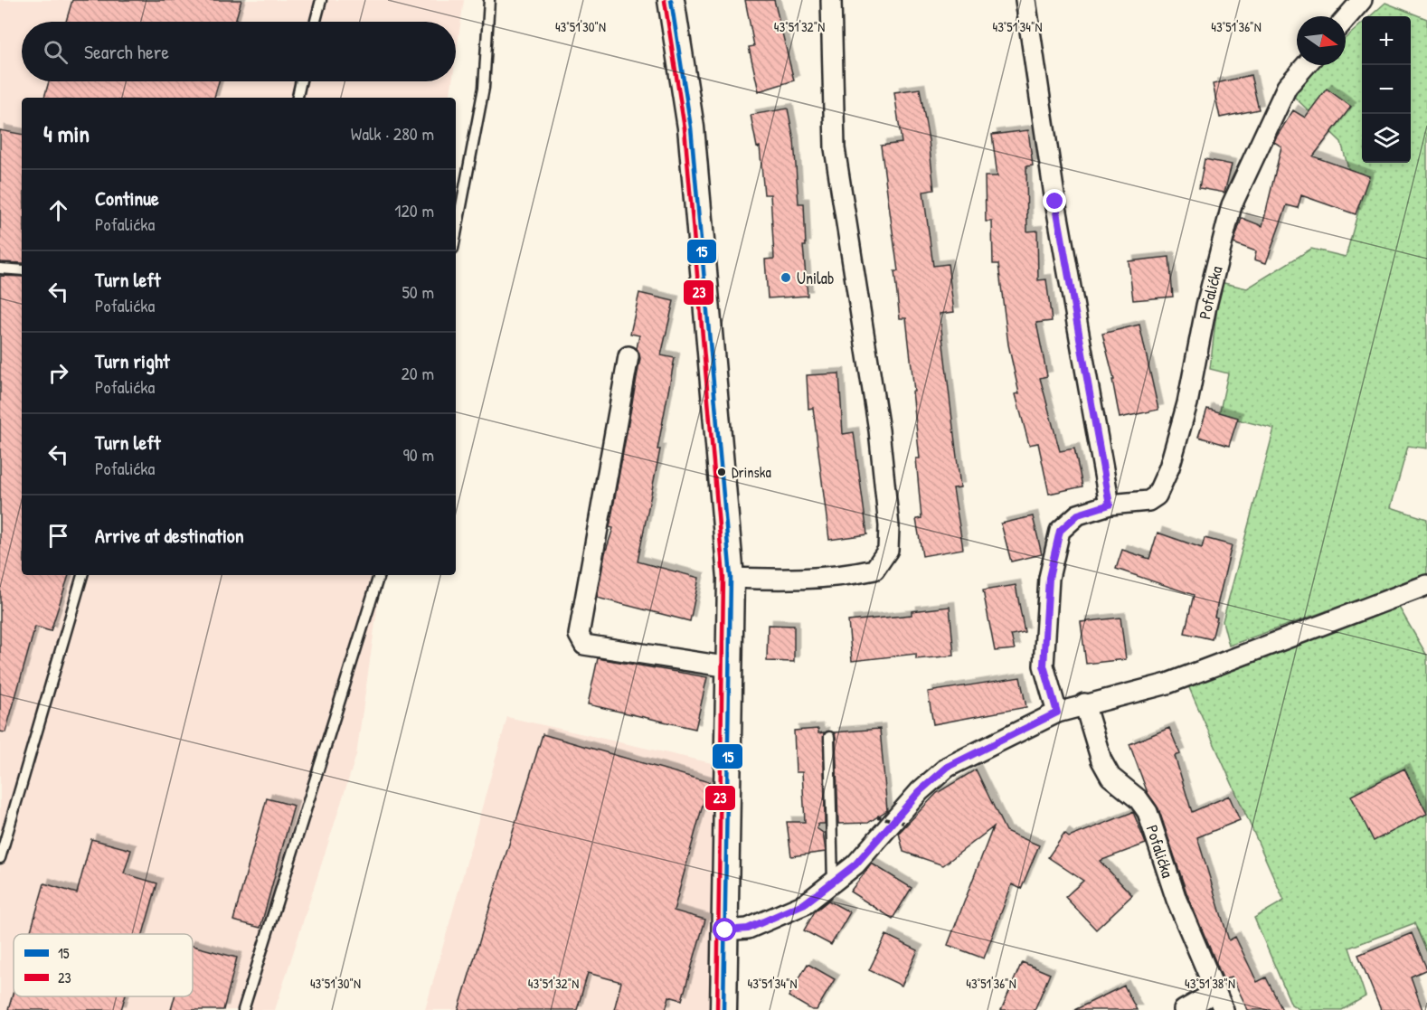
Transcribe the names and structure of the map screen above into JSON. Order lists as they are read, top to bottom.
{
  "streets": {
    "street": ["Pofalićka"]
  },
  "places": ["Unilab", "Drinska"],
  "lines": ["transit line 15", "transit line 23"],
  "legend": ["15", "23"],
  "north": "right",
  "page": {
    "map_buttons": ["+", "−"],
    "search": "Search here",
    "heading": ["4 min", "Walk · 280 m"],
    "list": [
      ["Continue", "Pofalićka", "120 m"],
      ["Turn left", "Pofalićka", "50 m"],
      ["Turn right", "Pofalićka", "20 m"],
      ["Turn left", "Pofalićka", "90 m"],
      "Arrive at destination"
    ]
  },
  "coordinates": [
    "43°51'30\"N",
    "43°51'32\"N",
    "43°51'34\"N",
    "43°51'36\"N",
    "43°51'38\"N"
  ]
}
